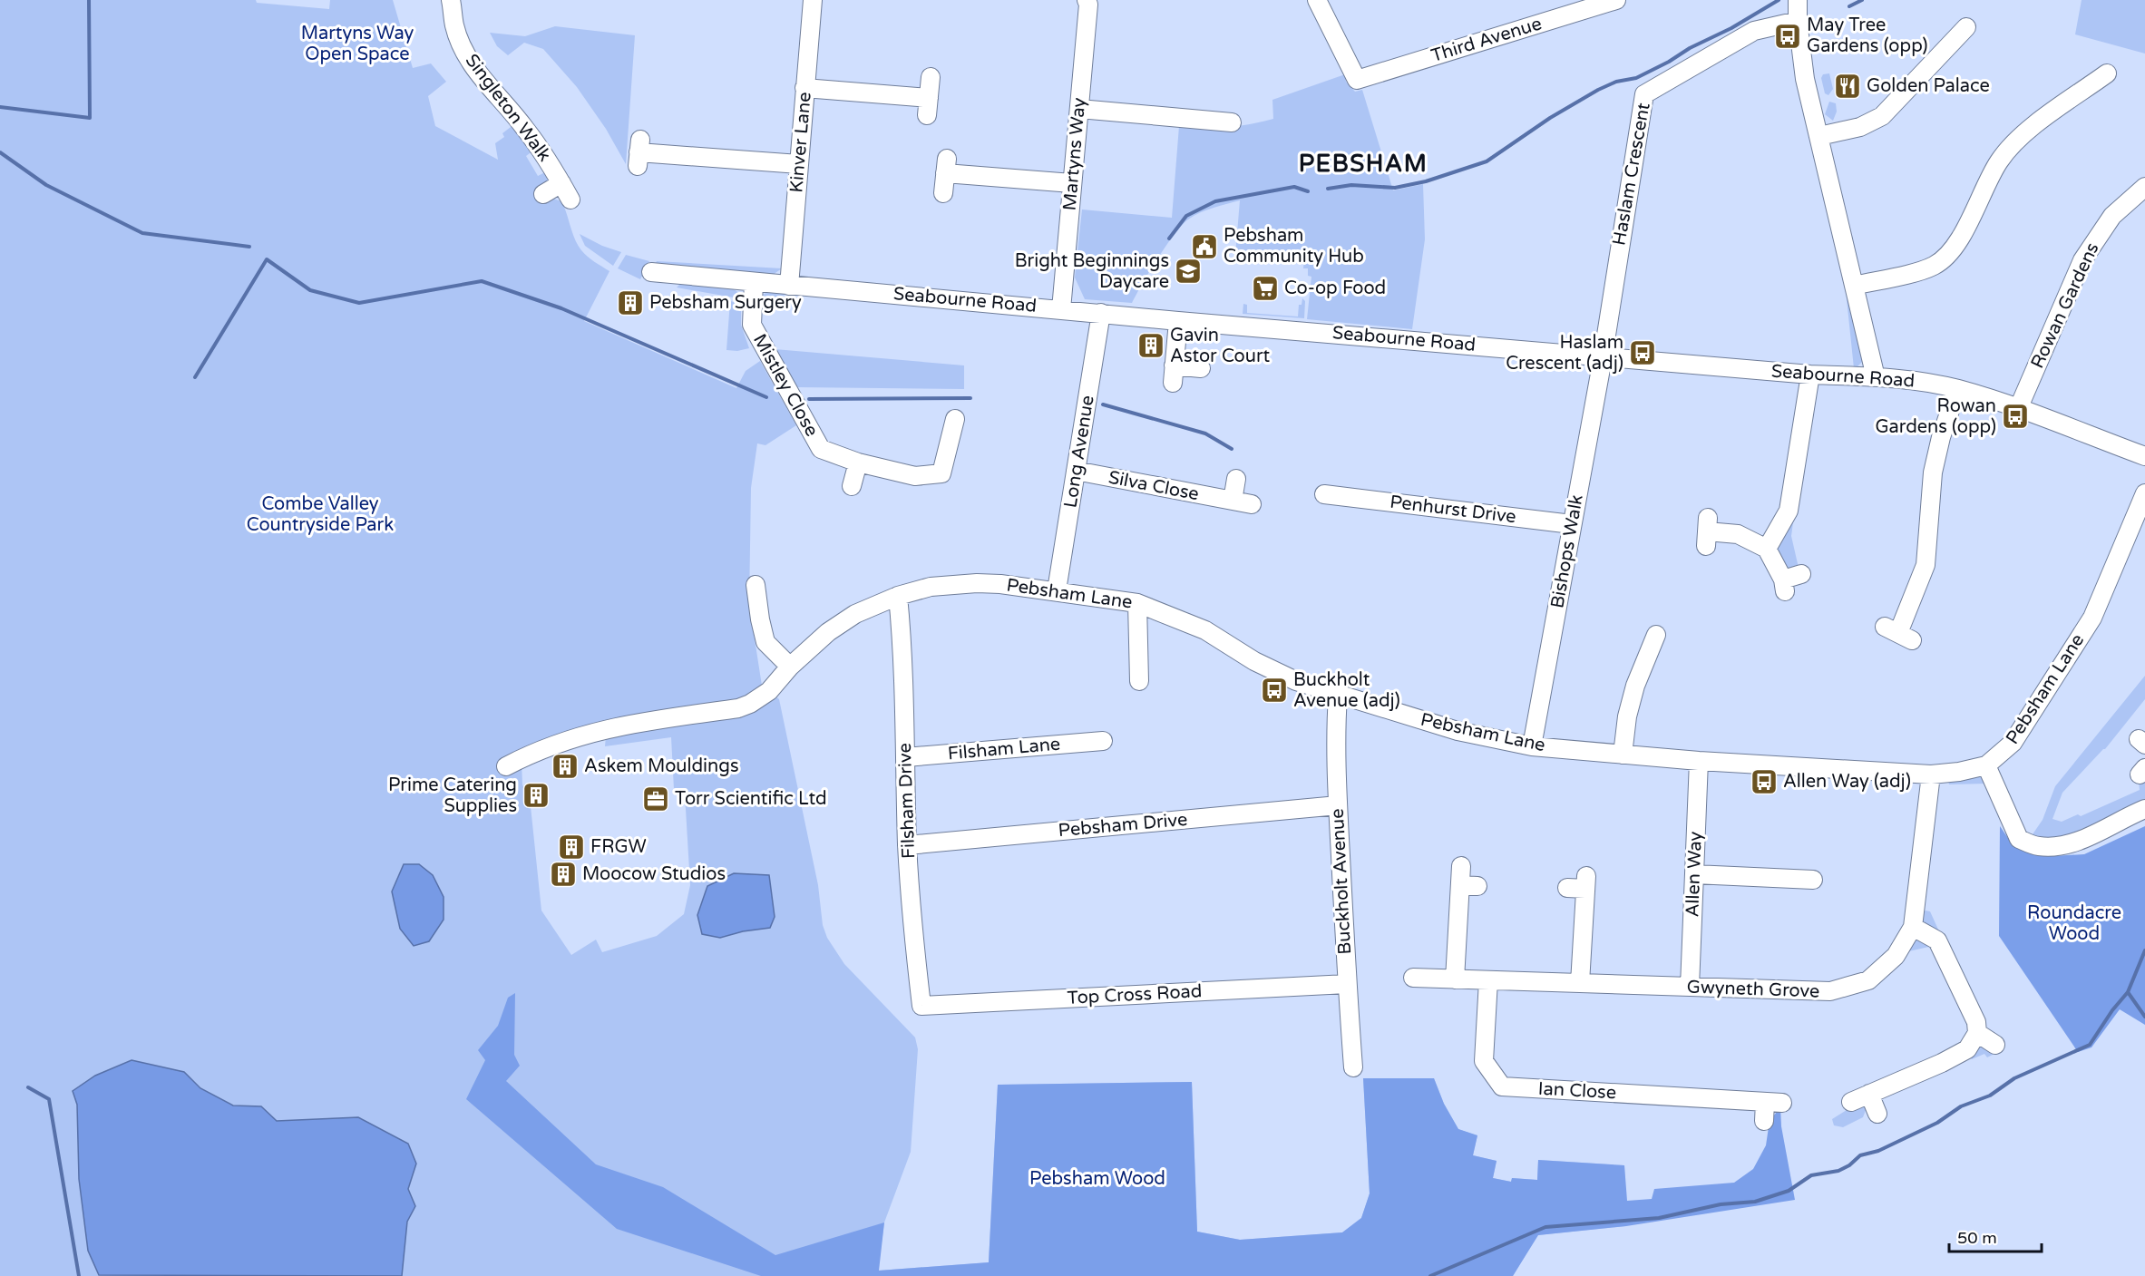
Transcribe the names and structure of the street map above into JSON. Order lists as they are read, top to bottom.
{
  "streets": {
    "street": [
      "Third Avenue",
      "Singleton Walk",
      "Kinver Lane",
      "Martyns Way",
      "Haslam Crescent",
      "Seabourne Road",
      "Rowan Gardens",
      "Mistley Close",
      "Long Avenue",
      "Silva Close",
      "Penhurst Drive",
      "Bishops Walk",
      "Pebsham Lane",
      "Filsham Lane",
      "Filsham Drive",
      "Pebsham Drive",
      "Allen Way",
      "Buckholt Avenue",
      "Gwyneth Grove",
      "Top Cross Road",
      "Ian Close"
    ]
  },
  "crossings": [
    ["Kinver Lane", "Seabourne Road"],
    ["Martyns Way", "Seabourne Road"],
    ["Haslam Crescent", "Seabourne Road"],
    ["Haslam Crescent", "Bishops Walk"],
    ["Seabourne Road", "Rowan Gardens"],
    ["Seabourne Road", "Mistley Close"],
    ["Seabourne Road", "Long Avenue"],
    ["Seabourne Road", "Bishops Walk"],
    ["Long Avenue", "Silva Close"],
    ["Long Avenue", "Pebsham Lane"],
    ["Penhurst Drive", "Bishops Walk"],
    ["Bishops Walk", "Pebsham Lane"],
    ["Pebsham Lane", "Filsham Drive"],
    ["Pebsham Lane", "Allen Way"],
    ["Pebsham Lane", "Buckholt Avenue"],
    ["Pebsham Lane", "Gwyneth Grove"],
    ["Filsham Lane", "Filsham Drive"],
    ["Filsham Drive", "Pebsham Drive"],
    ["Filsham Drive", "Top Cross Road"],
    ["Pebsham Drive", "Buckholt Avenue"],
    ["Allen Way", "Gwyneth Grove"],
    ["Buckholt Avenue", "Top Cross Road"],
    ["Gwyneth Grove", "Ian Close"]
  ],
  "districts": ["PEBSHAM"],
  "parks": [
    "Martyns Way Open Space",
    "Combe Valley Countryside Park",
    "Roundacre Wood",
    "Pebsham Wood"
  ],
  "places": {
    "bus stop": [
      "May Tree Gardens (opp)",
      "Haslam Crescent (adj)",
      "Rowan Gardens (opp)",
      "Buckholt Avenue (adj)",
      "Allen Way (adj)"
    ],
    "restaurant": ["Golden Palace"],
    "public building": ["Pebsham Community Hub"],
    "school or university": ["Bright Beginnings Daycare"],
    "supermarket": ["Co-op Food"],
    "building": [
      "Pebsham Surgery",
      "Gavin Astor Court",
      "Askem Mouldings",
      "Prime Catering Supplies",
      "FRGW",
      "Moocow Studios"
    ],
    "office": ["Torr Scientific Ltd"]
  },
  "scale_bar": "50 m"
}
